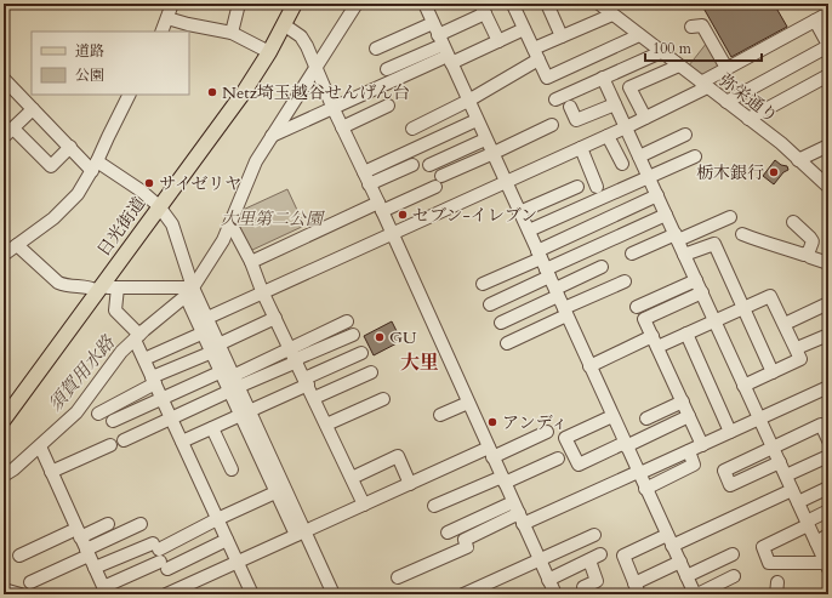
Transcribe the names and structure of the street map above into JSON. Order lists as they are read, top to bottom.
{
  "streets": {
    "main road": ["日光街道"],
    "street": ["弥栄通り"]
  },
  "districts": ["大里"],
  "water": ["須賀用水路"],
  "parks": ["大里第二公園"],
  "places": [
    "Netz埼玉越谷せんげん台",
    "栃木銀行",
    "サイゼリヤ",
    "セブン-イレブン",
    "GU",
    "アンディ"
  ],
  "legend": ["道路", "公園"],
  "scale_bar": "100 m"
}
